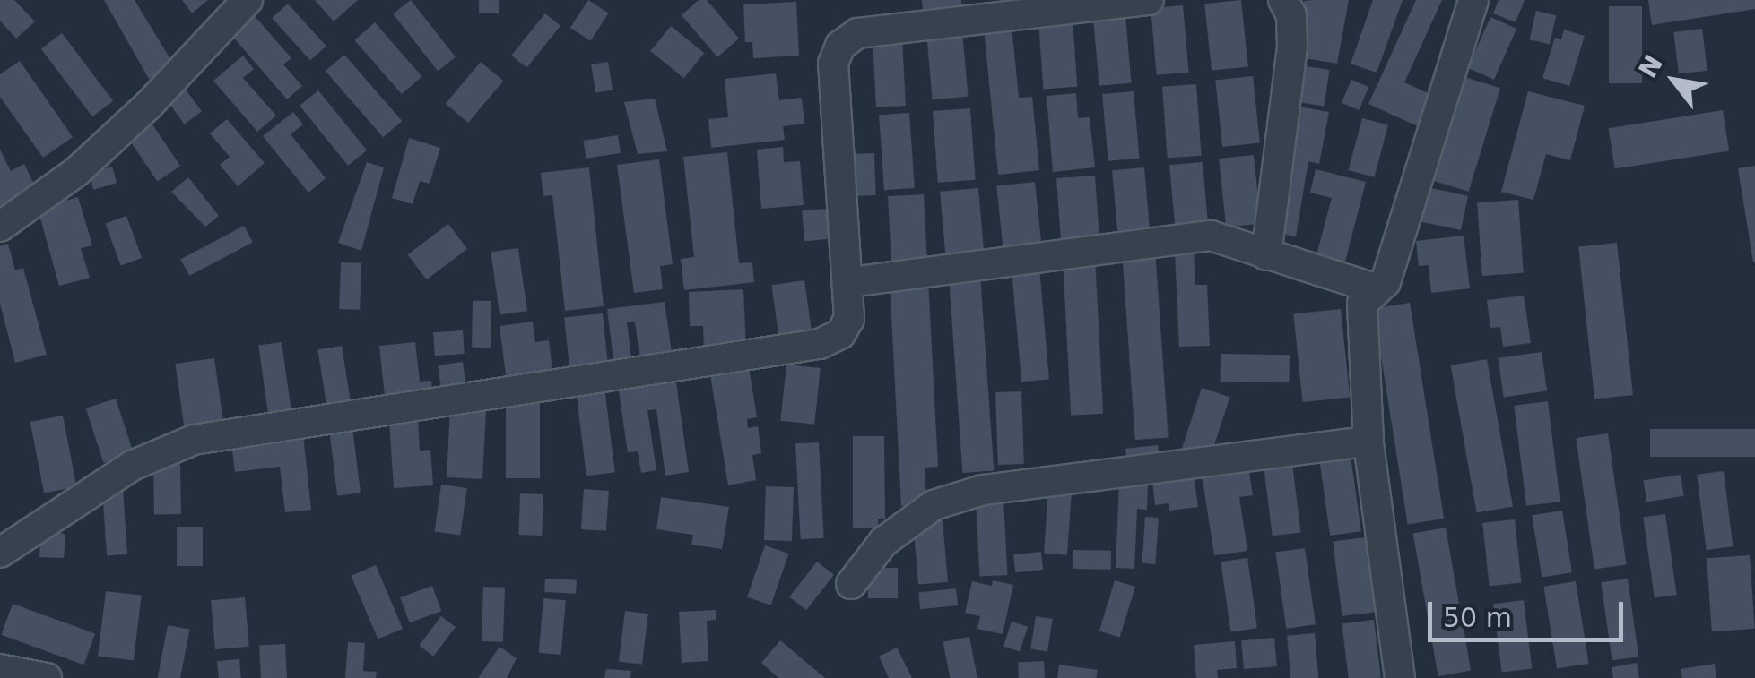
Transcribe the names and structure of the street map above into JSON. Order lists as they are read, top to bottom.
{
  "scale_bar": "50 m",
  "north": "top left"
}
